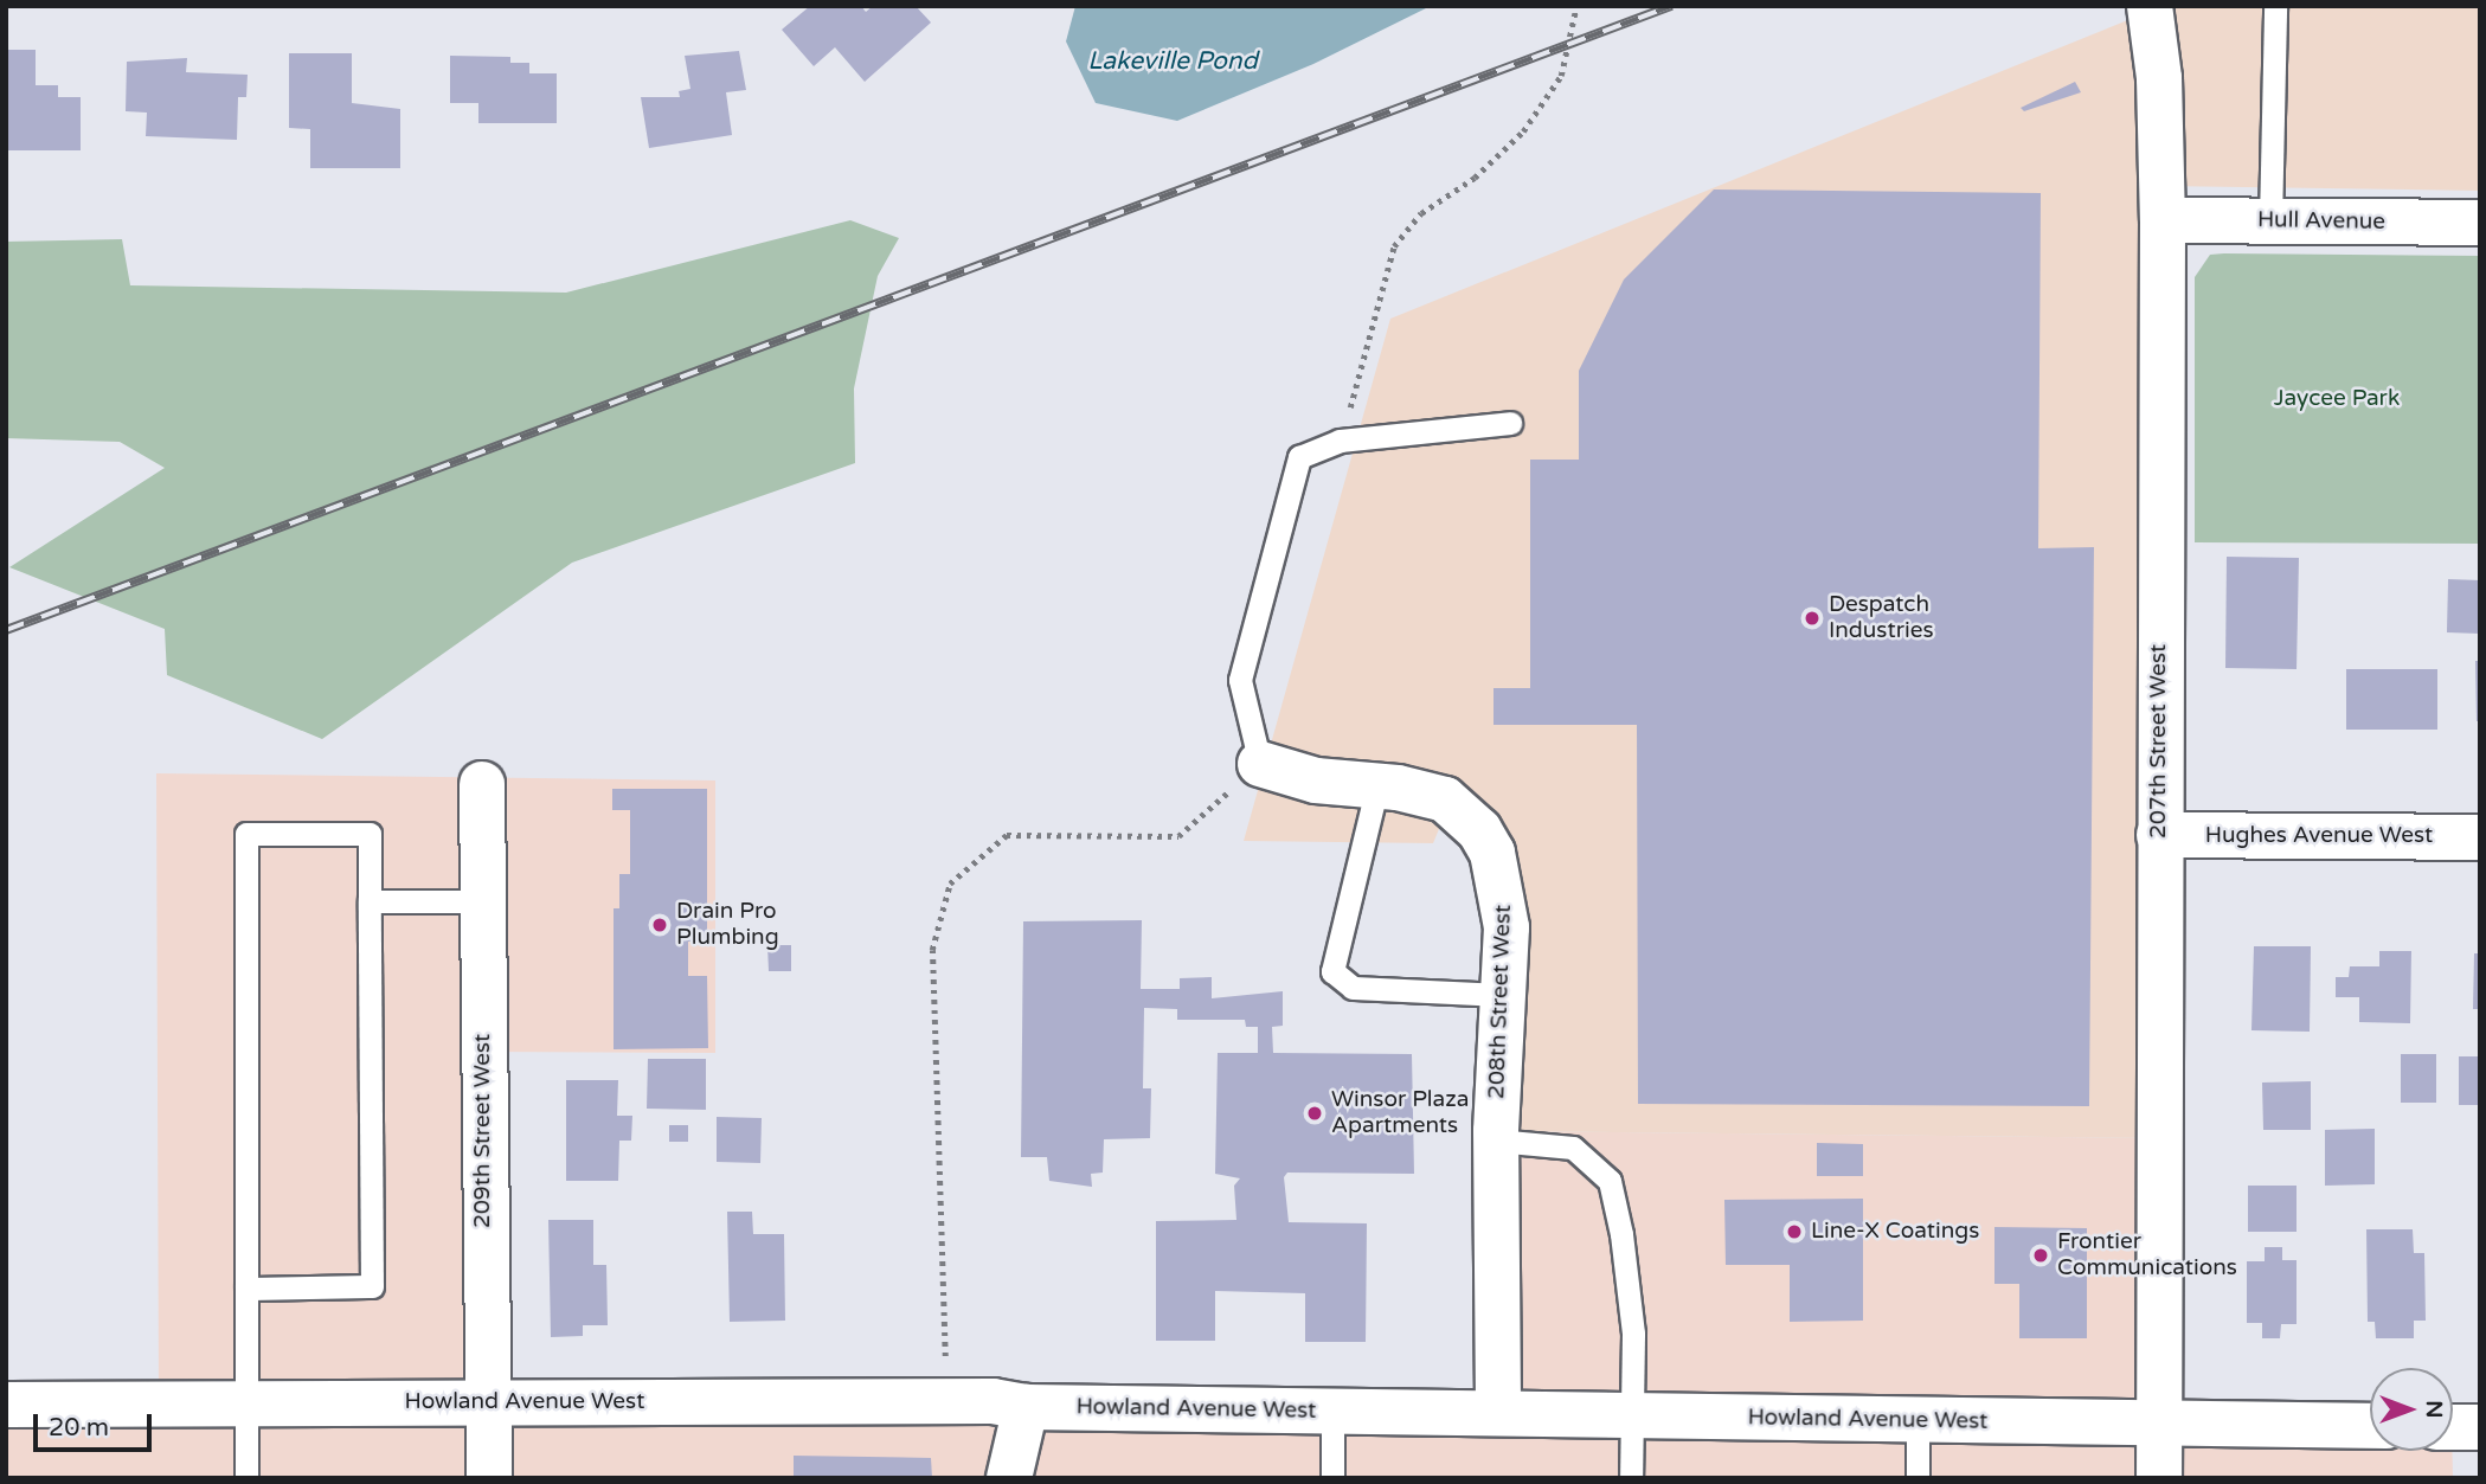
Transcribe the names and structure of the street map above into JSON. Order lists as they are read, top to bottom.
{
  "streets": {
    "street": [
      "Hull Avenue",
      "207th Street West",
      "Hughes Avenue West",
      "208th Street West",
      "209th Street West",
      "Howland Avenue West"
    ]
  },
  "crossings": [
    ["Hull Avenue", "207th Street West"],
    ["207th Street West", "Hughes Avenue West"],
    ["207th Street West", "Howland Avenue West"],
    ["208th Street West", "Howland Avenue West"],
    ["209th Street West", "Howland Avenue West"]
  ],
  "water": ["Lakeville Pond"],
  "parks": ["Jaycee Park"],
  "places": [
    "Despatch Industries",
    "Drain Pro Plumbing",
    "Winsor Plaza Apartments",
    "Line-X Coatings",
    "Frontier Communications"
  ],
  "scale_bar": "20 m",
  "north": "right"
}
